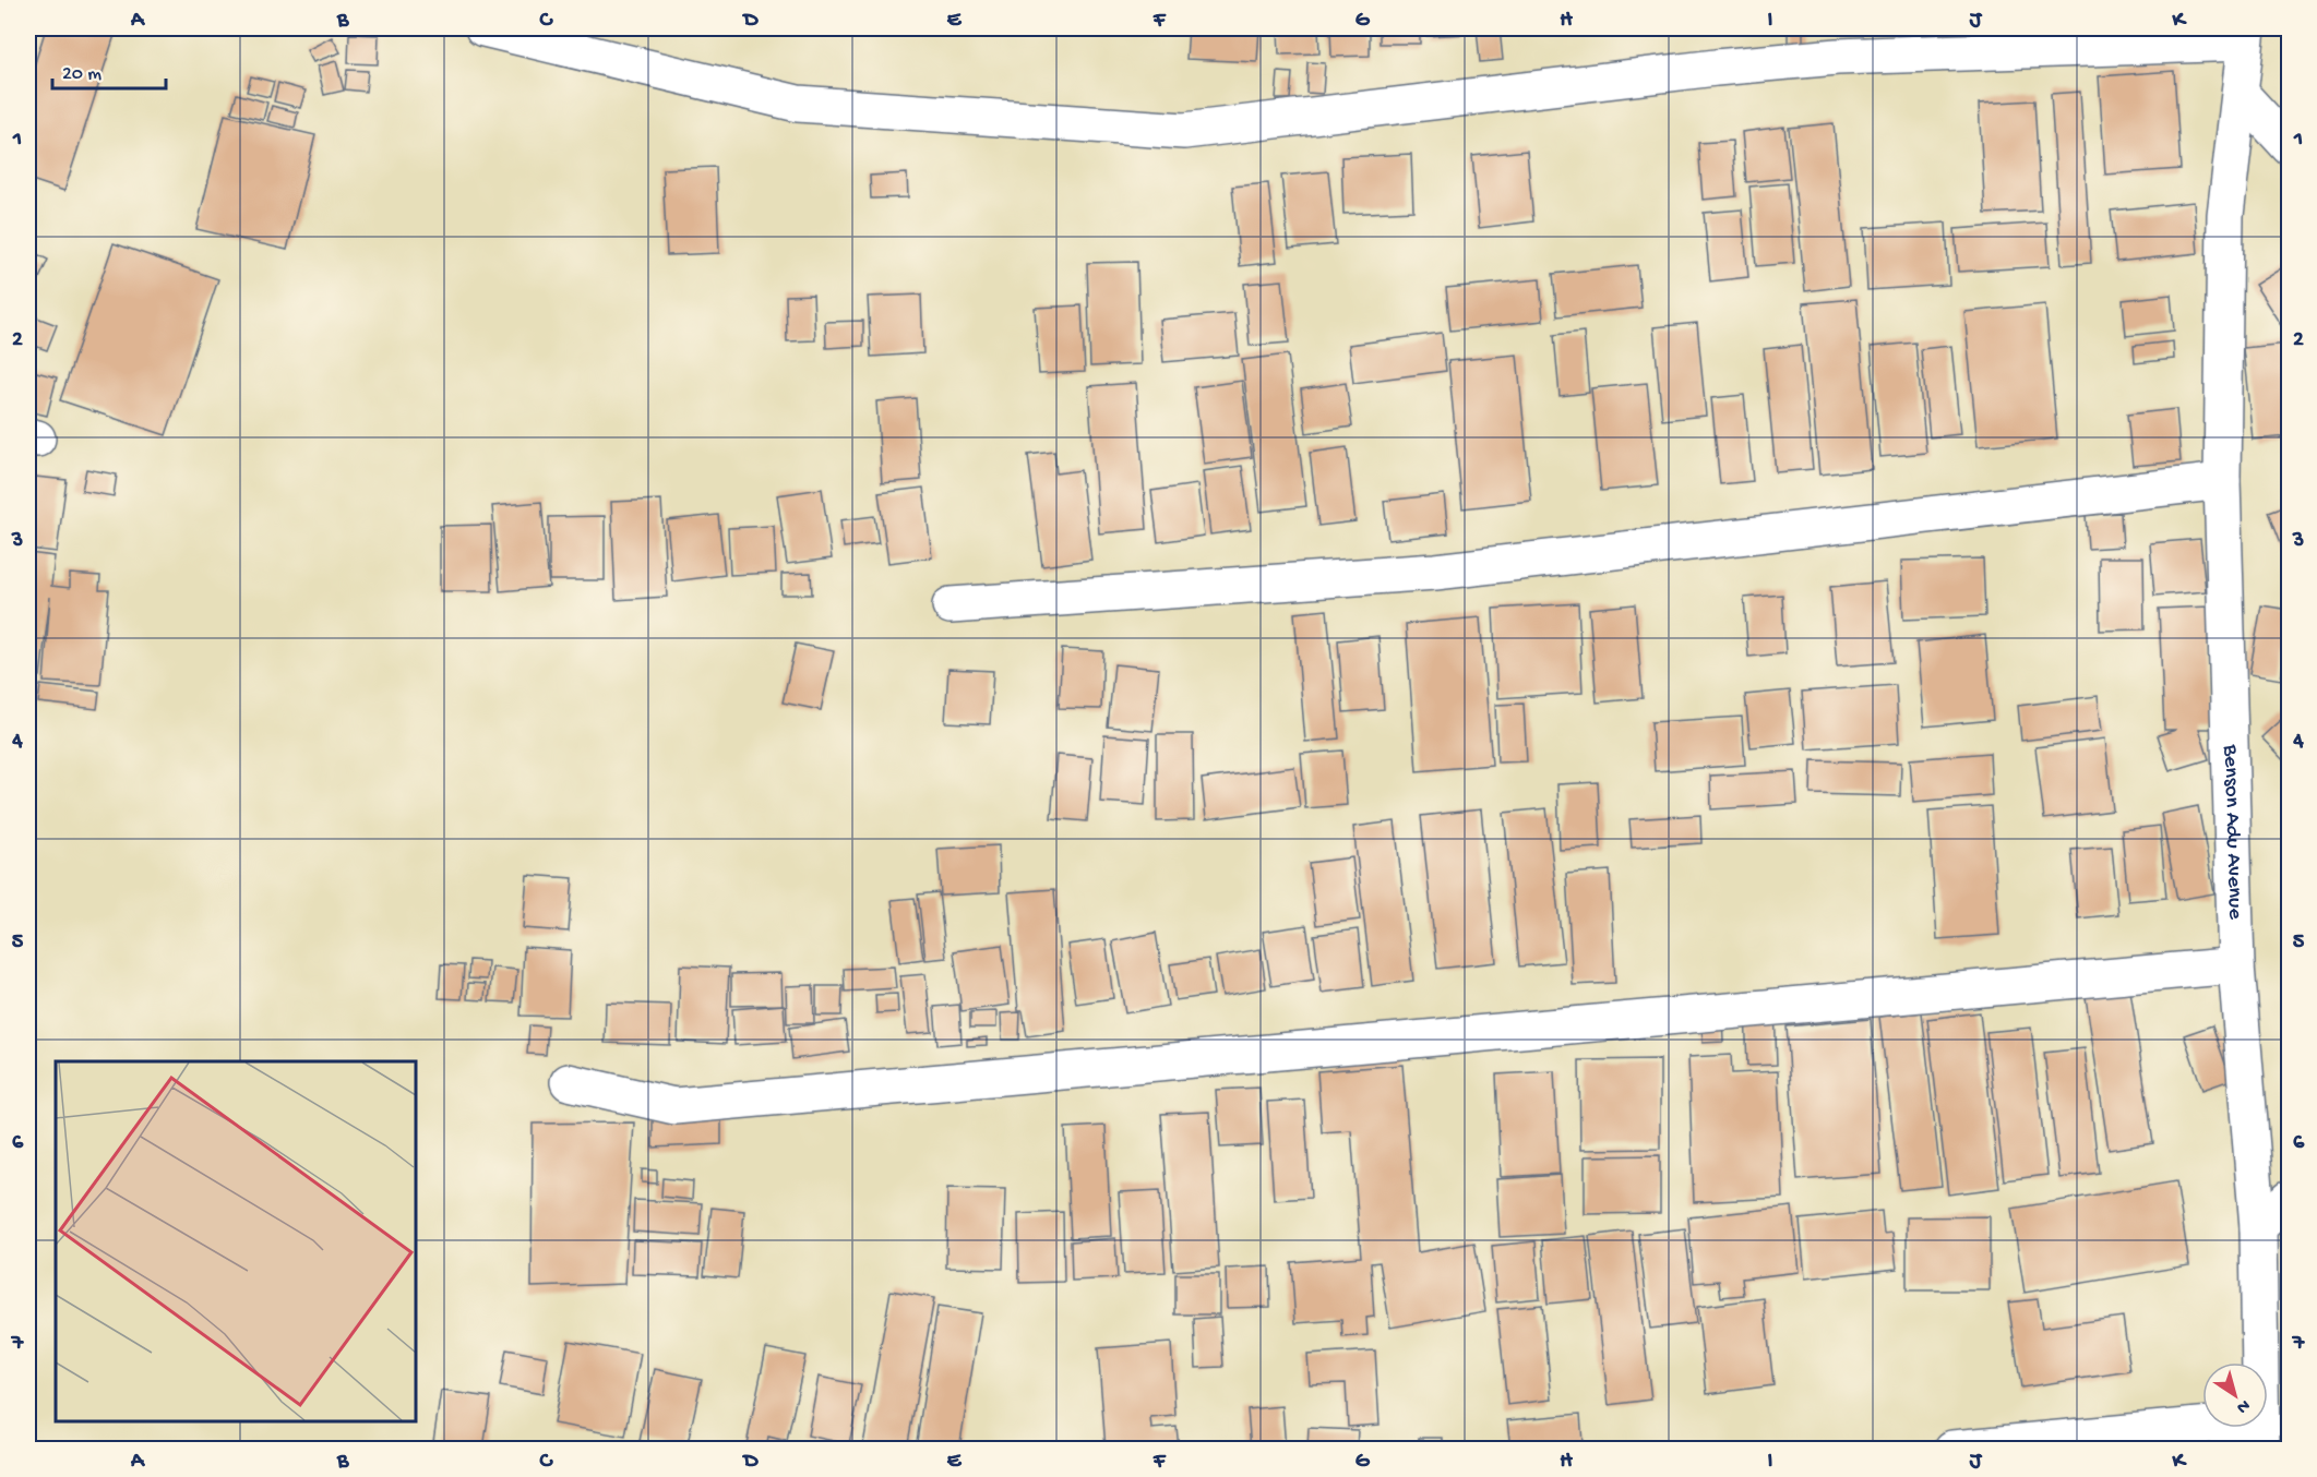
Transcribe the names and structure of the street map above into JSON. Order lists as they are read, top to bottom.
{
  "streets": {
    "street": ["Benson Adu Avenue"]
  },
  "scale_bar": "20 m",
  "north": "bottom right",
  "grid": {
    "columns": [
      "A",
      "B",
      "C",
      "D",
      "E",
      "F",
      "G",
      "H",
      "I",
      "J",
      "K"
    ],
    "rows": [
      "1",
      "2",
      "3",
      "4",
      "5",
      "6",
      "7"
    ]
  }
}
